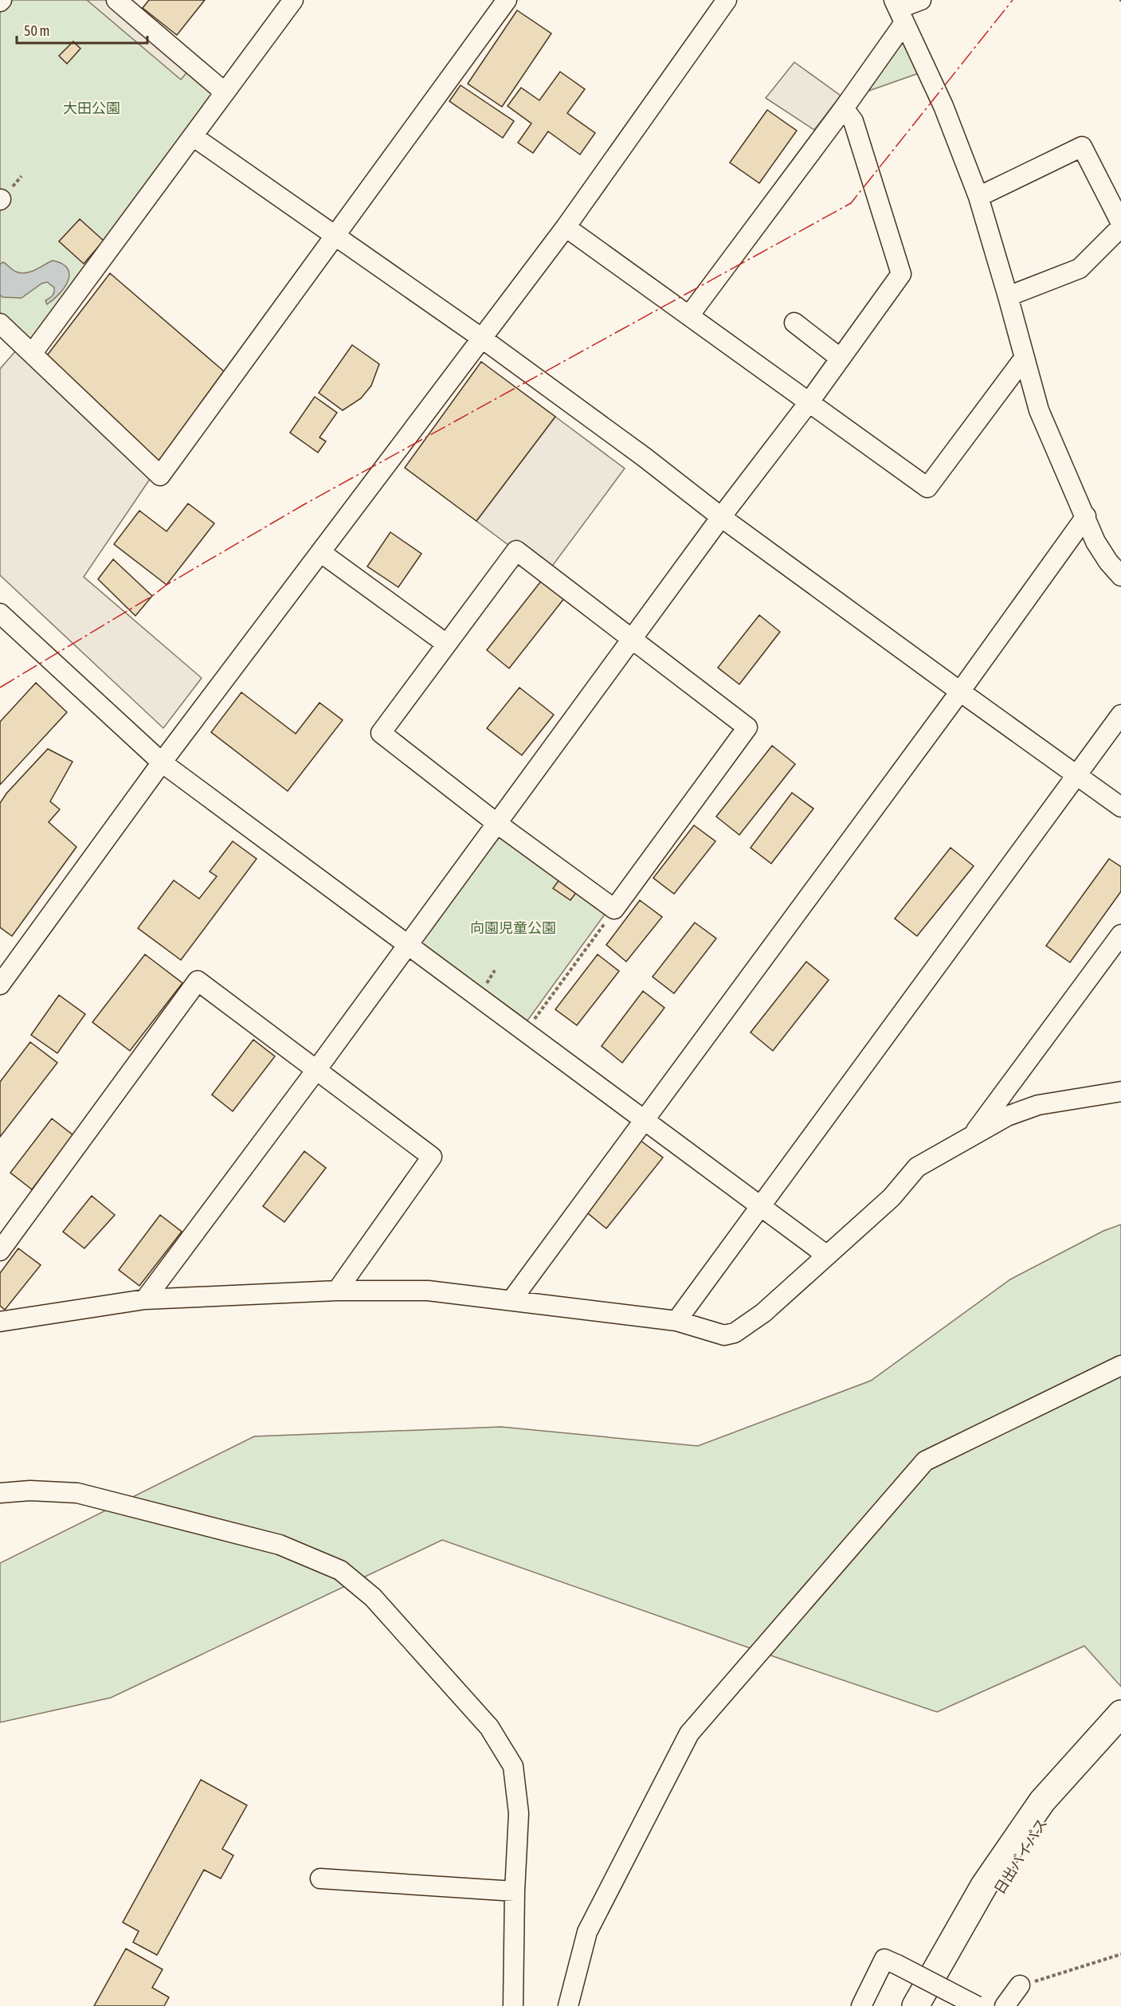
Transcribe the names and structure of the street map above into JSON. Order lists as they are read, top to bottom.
{
  "streets": {
    "highway": ["日出バイパス"]
  },
  "parks": ["大田公園", "向園児童公園"],
  "scale_bar": "50 m"
}
